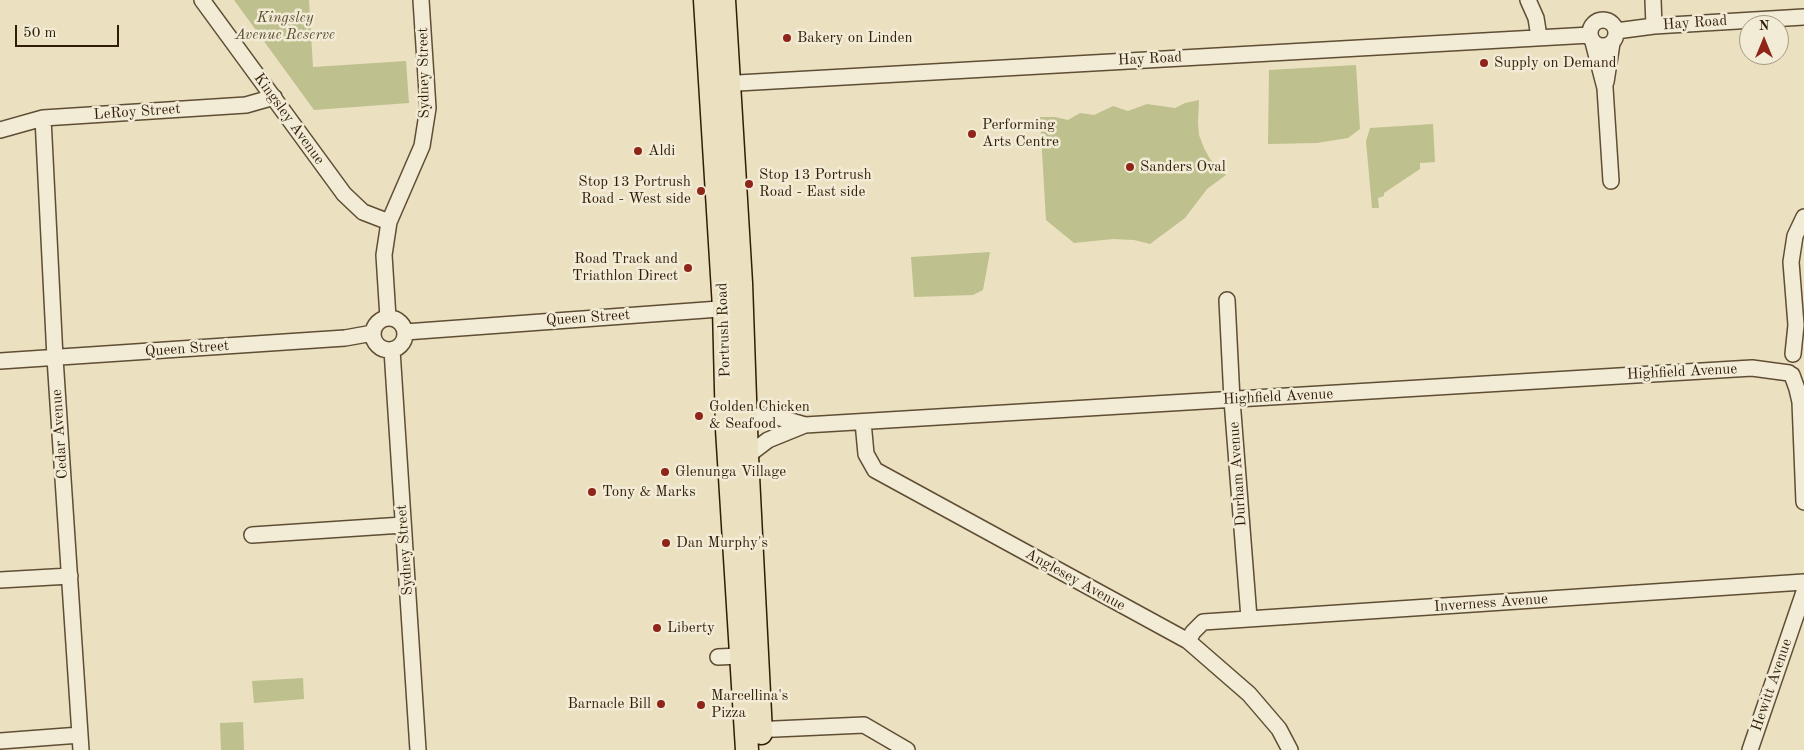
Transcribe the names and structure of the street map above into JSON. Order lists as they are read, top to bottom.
{
  "streets": {
    "highway": ["Portrush Road"],
    "street": [
      "Hay Road",
      "Sydney Street",
      "LeRoy Street",
      "Kingsley Avenue",
      "Queen Street",
      "Highfield Avenue",
      "Cedar Avenue",
      "Durham Avenue",
      "Anglesey Avenue",
      "Inverness Avenue",
      "Hewitt Avenue"
    ]
  },
  "crossings": [
    ["Hay Road", "Portrush Road"],
    ["Sydney Street", "Kingsley Avenue"],
    ["Sydney Street", "Queen Street"],
    ["LeRoy Street", "Kingsley Avenue"],
    ["LeRoy Street", "Cedar Avenue"],
    ["Queen Street", "Portrush Road"],
    ["Queen Street", "Cedar Avenue"],
    ["Portrush Road", "Highfield Avenue"],
    ["Highfield Avenue", "Durham Avenue"],
    ["Highfield Avenue", "Anglesey Avenue"],
    ["Durham Avenue", "Inverness Avenue"],
    ["Anglesey Avenue", "Inverness Avenue"]
  ],
  "parks": ["Kingsley Avenue Reserve"],
  "places": [
    "Bakery on Linden",
    "Supply on Demand",
    "Performing Arts Centre",
    "Aldi",
    "Sanders Oval",
    "Stop 13 Portrush Road - East side",
    "Stop 13 Portrush Road - West side",
    "Road Track and Triathlon Direct",
    "Golden Chicken & Seafood",
    "Glenunga Village",
    "Tony & Marks",
    "Dan Murphy's",
    "Liberty",
    "Barnacle Bill",
    "Marcellina's Pizza"
  ],
  "scale_bar": "50 m",
  "north": "top"
}
